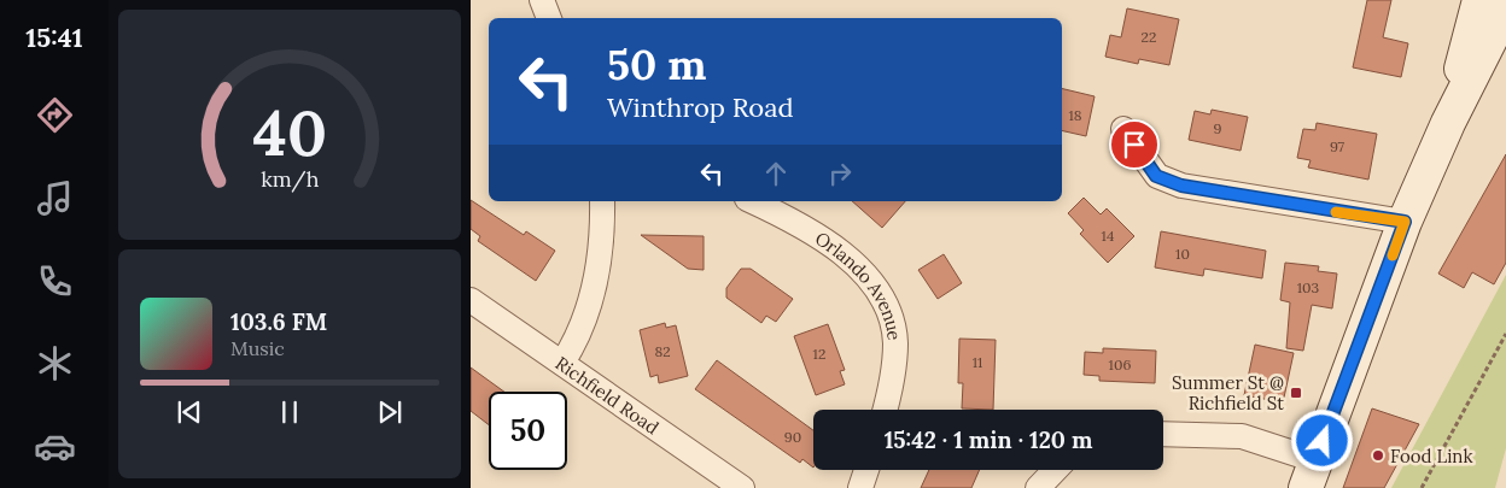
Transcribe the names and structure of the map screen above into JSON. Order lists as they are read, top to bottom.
{
  "streets": {
    "street": ["Orlando Avenue", "Richfield Road"]
  },
  "places": {
    "transit": ["Summer St @ Richfield St"],
    "other": ["Food Link"]
  },
  "house_numbers": [
    "22",
    "18",
    "9",
    "97",
    "14",
    "10",
    "103",
    "82",
    "12",
    "11",
    "106",
    "90"
  ],
  "page": {
    "tabs": "15:41",
    "turn": ["50 m", "Winthrop Road"],
    "song": ["103.6 FM", "Music"],
    "limit": "50",
    "trip": "15:42 · 1 min · 120 m",
    "gauge": ["40", "km/h"]
  }
}
